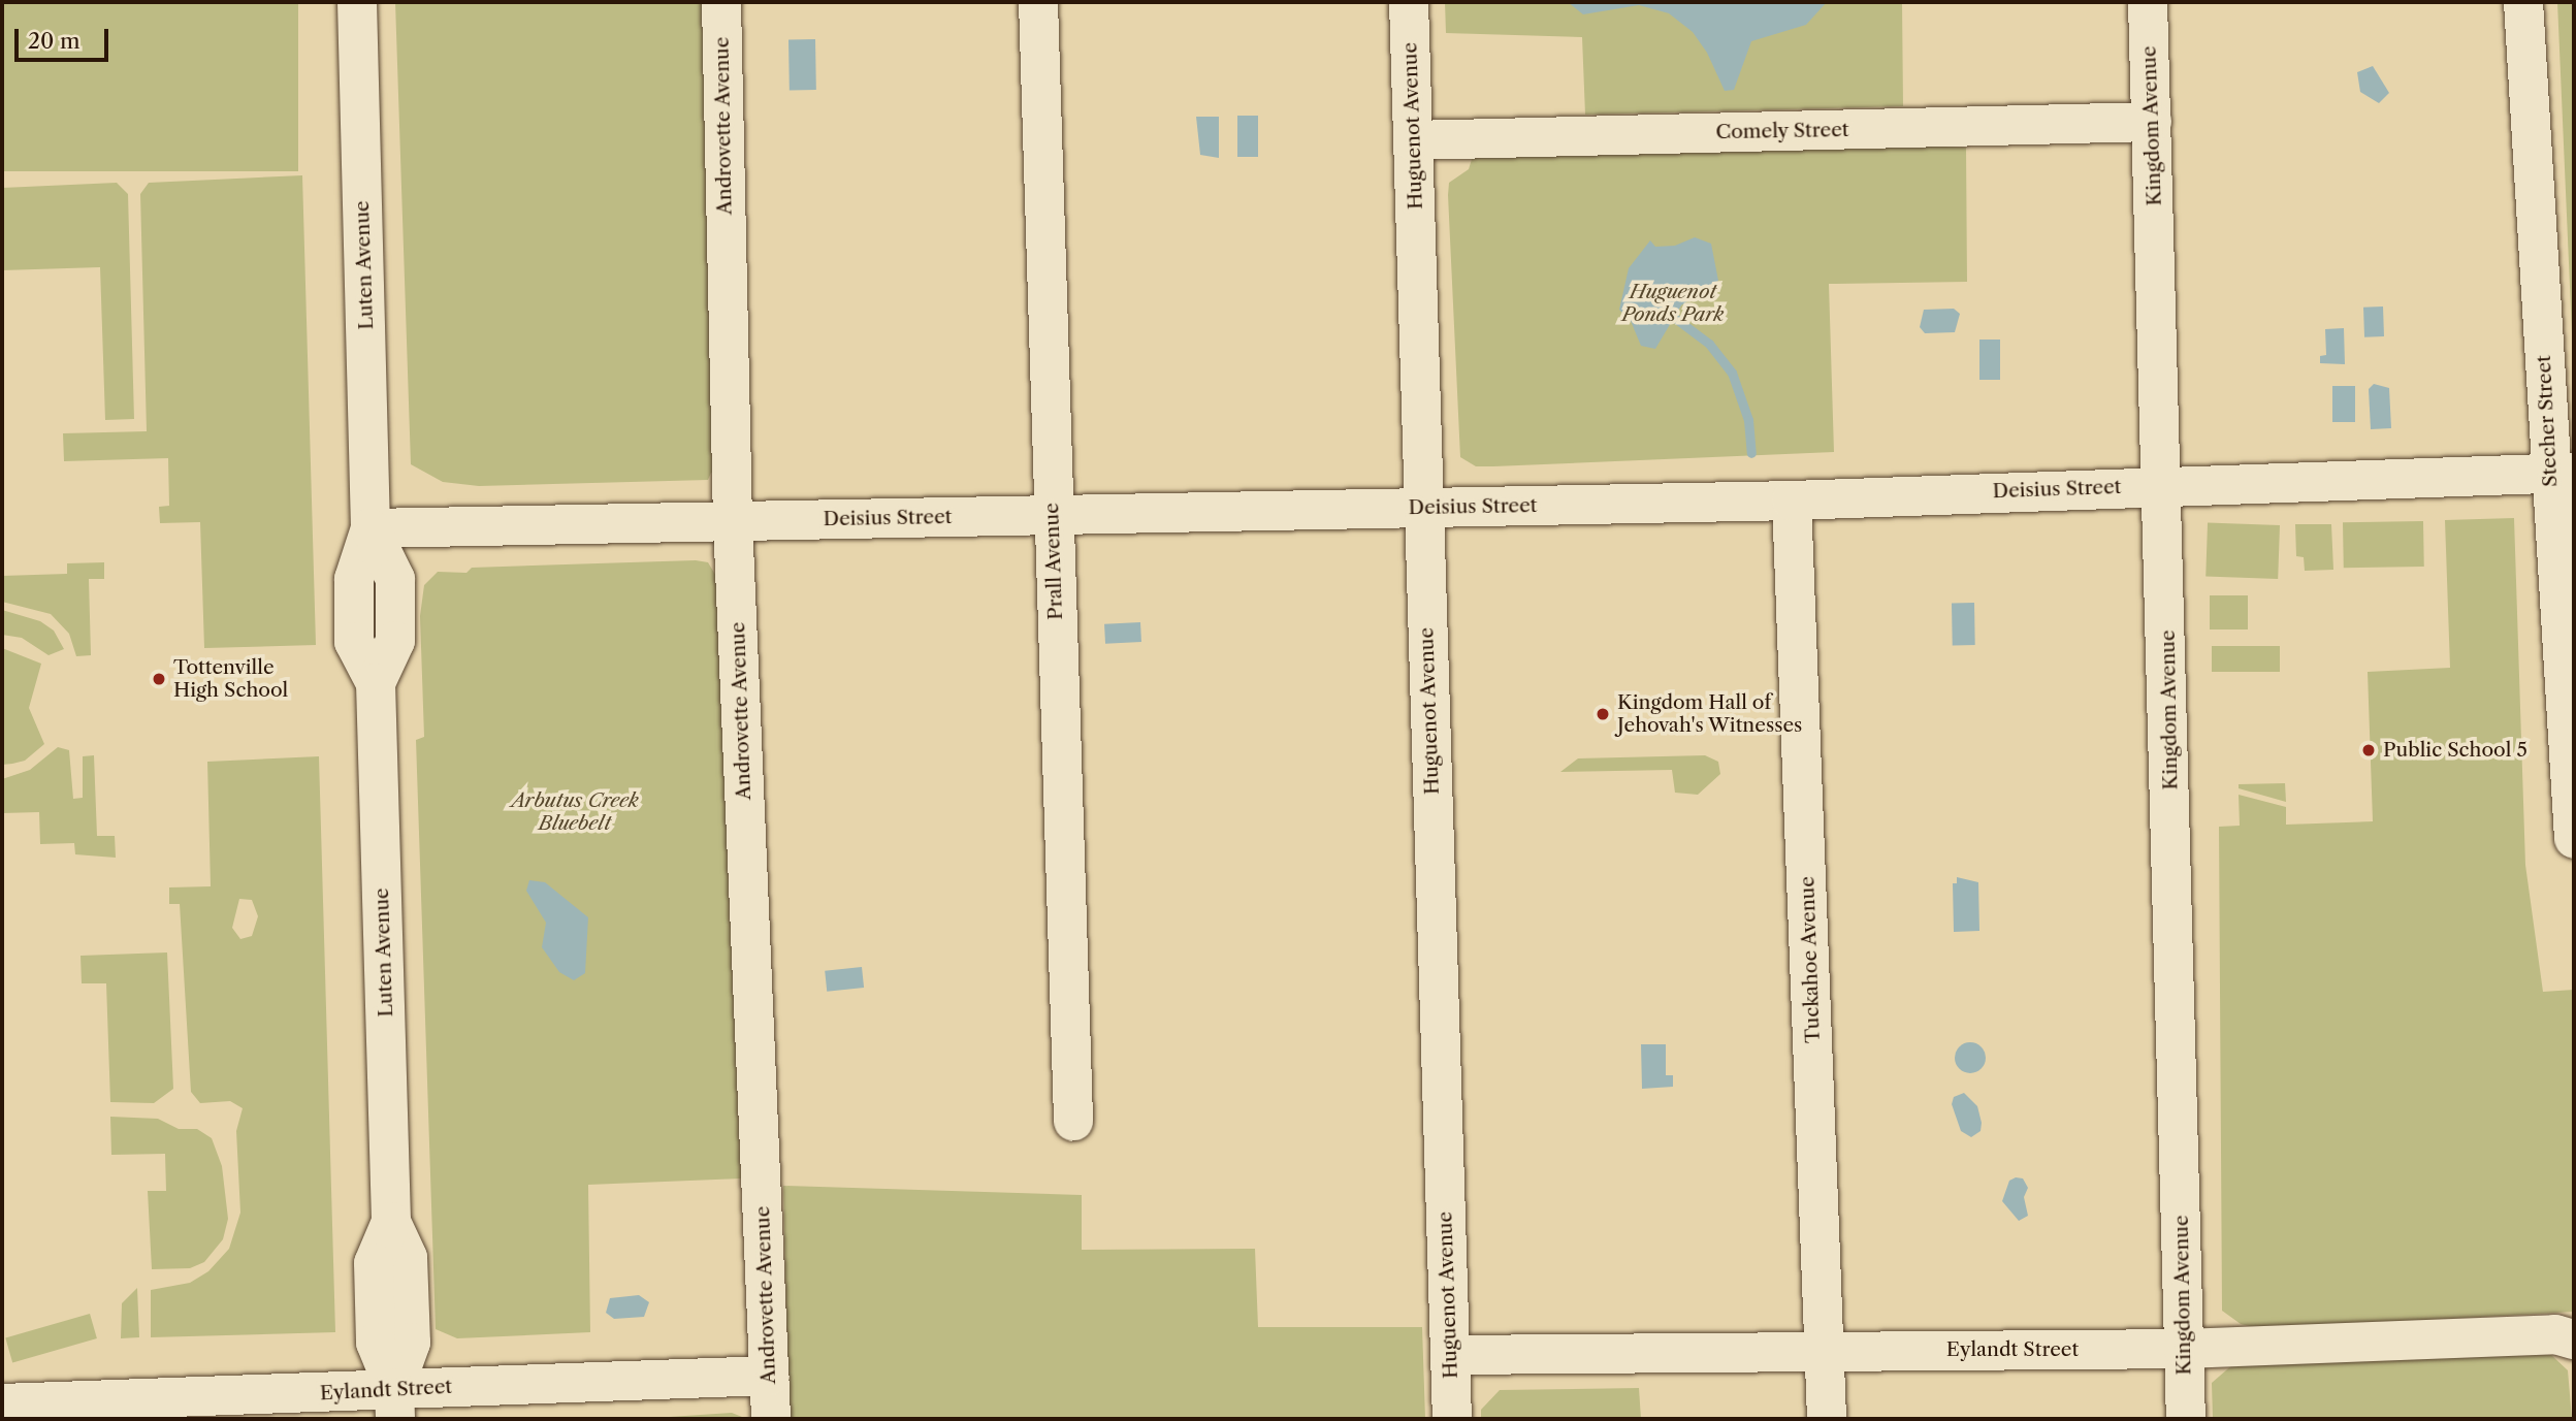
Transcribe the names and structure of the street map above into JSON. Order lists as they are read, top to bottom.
{
  "streets": {
    "street": [
      "Androvette Avenue",
      "Huguenot Avenue",
      "Kingdom Avenue",
      "Comely Street",
      "Luten Avenue",
      "Stecher Street",
      "Deisius Street",
      "Prall Avenue",
      "Tuckahoe Avenue",
      "Eylandt Street"
    ]
  },
  "crossings": [
    ["Androvette Avenue", "Deisius Street"],
    ["Androvette Avenue", "Eylandt Street"],
    ["Huguenot Avenue", "Comely Street"],
    ["Huguenot Avenue", "Deisius Street"],
    ["Huguenot Avenue", "Eylandt Street"],
    ["Kingdom Avenue", "Comely Street"],
    ["Kingdom Avenue", "Deisius Street"],
    ["Kingdom Avenue", "Eylandt Street"],
    ["Luten Avenue", "Deisius Street"],
    ["Luten Avenue", "Eylandt Street"],
    ["Stecher Street", "Deisius Street"],
    ["Deisius Street", "Prall Avenue"],
    ["Deisius Street", "Tuckahoe Avenue"],
    ["Tuckahoe Avenue", "Eylandt Street"]
  ],
  "parks": ["Huguenot Ponds Park", "Arbutus Creek Bluebelt"],
  "places": ["Tottenville High School", "Kingdom Hall of Jehovah's Witnesses", "Public School 5"],
  "scale_bar": "20 m"
}
